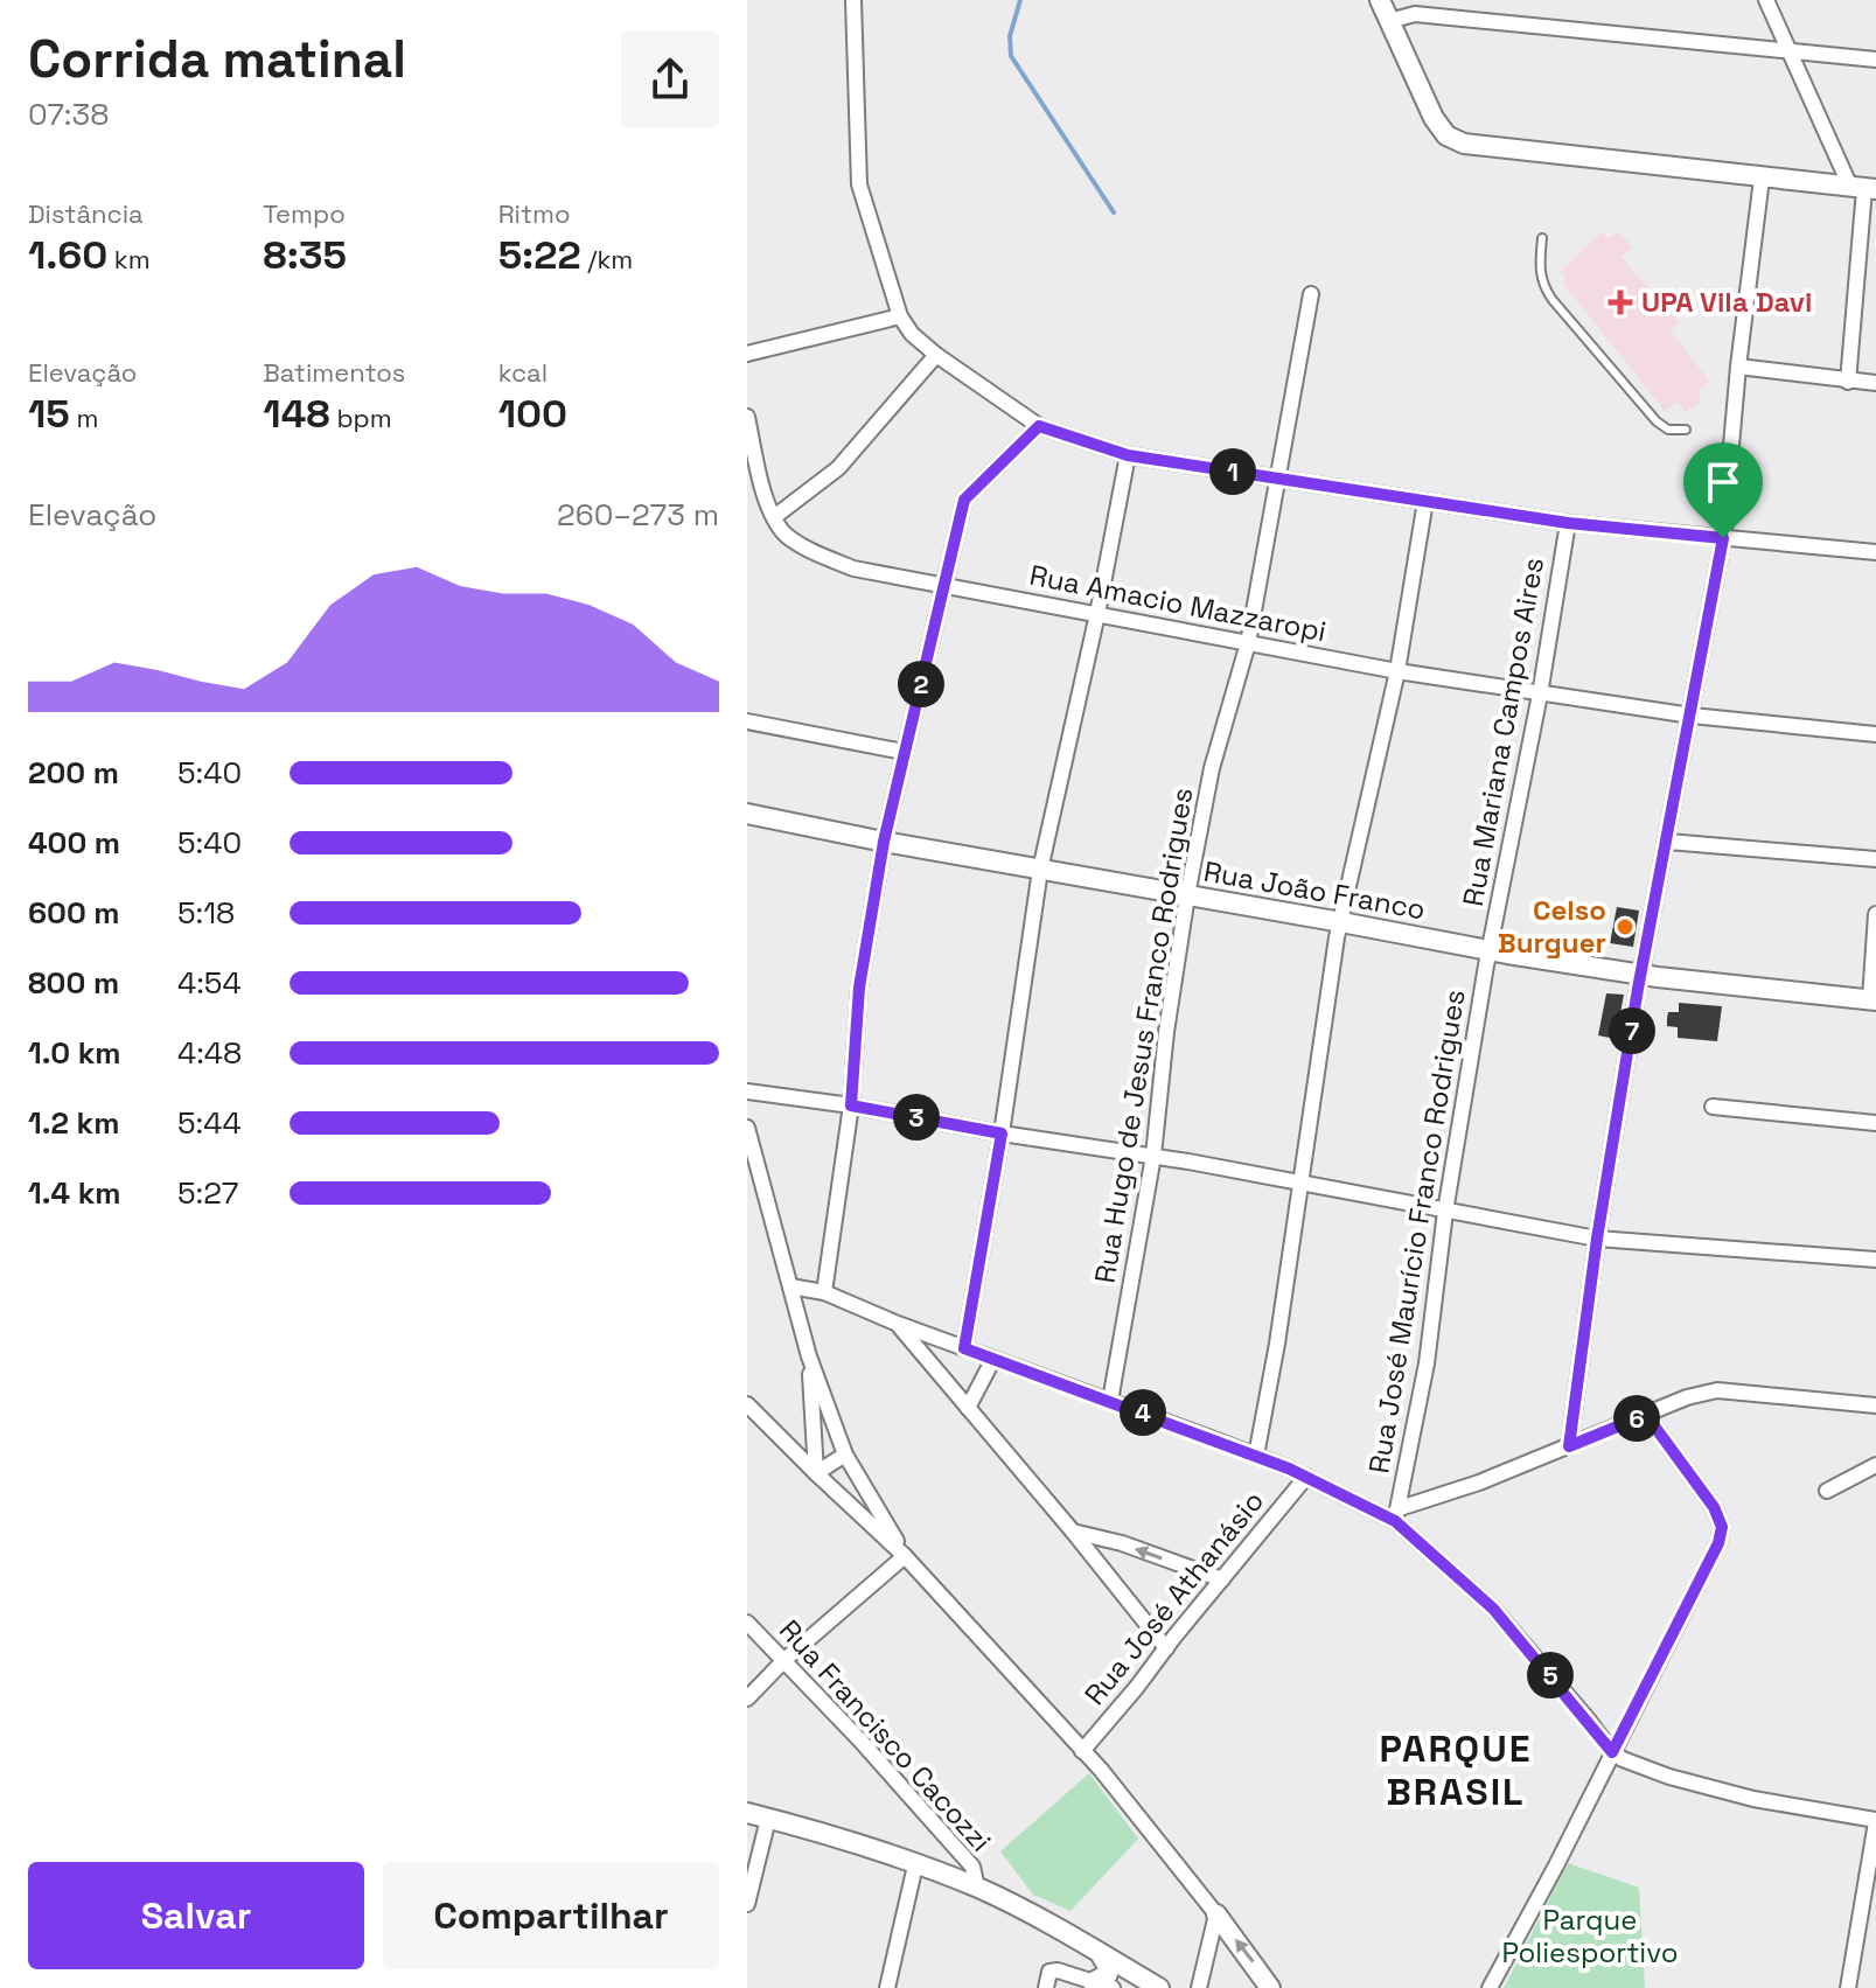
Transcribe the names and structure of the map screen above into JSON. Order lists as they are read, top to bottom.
{
  "streets": {
    "street": [
      "Rua Amacio Mazzaropi",
      "Rua Mariana Campos Aires",
      "Rua João Franco",
      "Rua Hugo de Jesus Franco Rodrigues",
      "Rua José Maurício Franco Rodrigues",
      "Rua José Athanásio",
      "Rua Francisco Cacozzi"
    ]
  },
  "crossings": [
    ["Rua Amacio Mazzaropi", "Rua Mariana Campos Aires"],
    ["Rua Amacio Mazzaropi", "Rua Hugo de Jesus Franco Rodrigues"],
    ["Rua Mariana Campos Aires", "Rua João Franco"],
    ["Rua Mariana Campos Aires", "Rua José Maurício Franco Rodrigues"],
    ["Rua João Franco", "Rua Hugo de Jesus Franco Rodrigues"],
    ["Rua João Franco", "Rua José Maurício Franco Rodrigues"]
  ],
  "districts": ["PARQUE BRASIL"],
  "parks": ["Parque Poliesportivo"],
  "places": {
    "health": ["UPA Vila Davi"],
    "other": ["Celso Burguer"]
  },
  "page": {
    "heading": ["Corrida matinal", "07:38"],
    "stats": [
      ["Distância", "1.60 km"],
      ["Tempo", "8:35"],
      ["Ritmo", "5:22 /km"],
      ["Elevação", "15 m"],
      ["Batimentos", "148 bpm"],
      ["kcal", "100"]
    ],
    "pins": [
      "1",
      "2",
      "7",
      "3",
      "4",
      "6",
      "5"
    ],
    "chart": ["Elevação", "260–273 m"],
    "list": [
      {
        "name": "200 m",
        "note": "5:40"
      },
      {
        "name": "400 m",
        "note": "5:40"
      },
      {
        "name": "600 m",
        "note": "5:18"
      },
      {
        "name": "800 m",
        "note": "4:54"
      },
      {
        "name": "1.0 km",
        "note": "4:48"
      },
      {
        "name": "1.2 km",
        "note": "5:44"
      },
      {
        "name": "1.4 km",
        "note": "5:27"
      }
    ],
    "buttons": ["Salvar", "Compartilhar"]
  }
}
